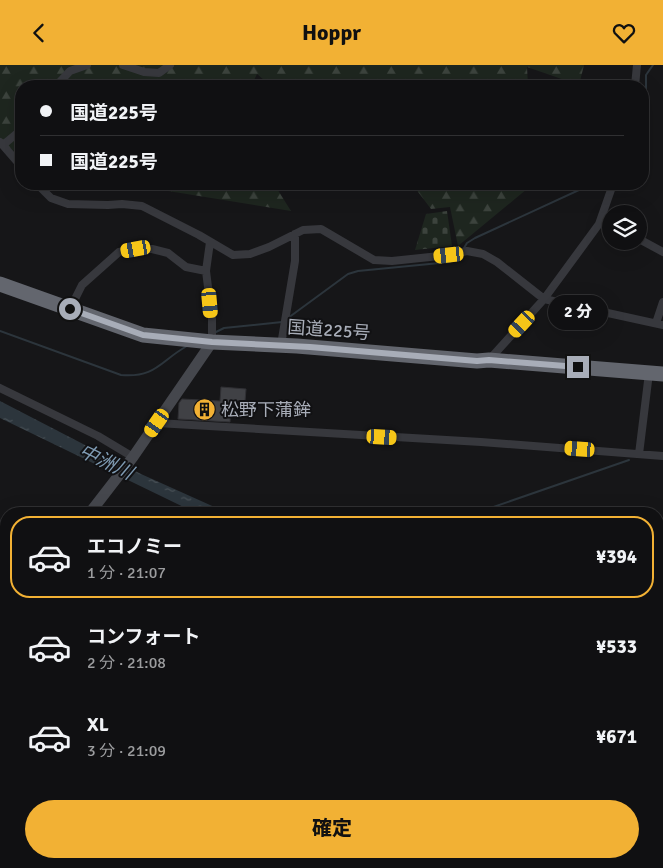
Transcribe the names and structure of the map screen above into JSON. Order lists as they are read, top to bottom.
{
  "streets": {
    "highway": ["国道225号"]
  },
  "water": ["中洲川"],
  "places": {
    "building": ["松野下蒲鉾"]
  },
  "page": {
    "header": "Hoppr",
    "banner": ["国道225号", "国道225号"],
    "bubble": "2 分",
    "list": [
      {
        "name": "エコノミー",
        "note": "1 分 · 21:07",
        "value": "¥394"
      },
      {
        "name": "コンフォート",
        "note": "2 分 · 21:08",
        "value": "¥533"
      },
      {
        "name": "XL",
        "note": "3 分 · 21:09",
        "value": "¥671"
      }
    ],
    "buttons": "確定"
  }
}
